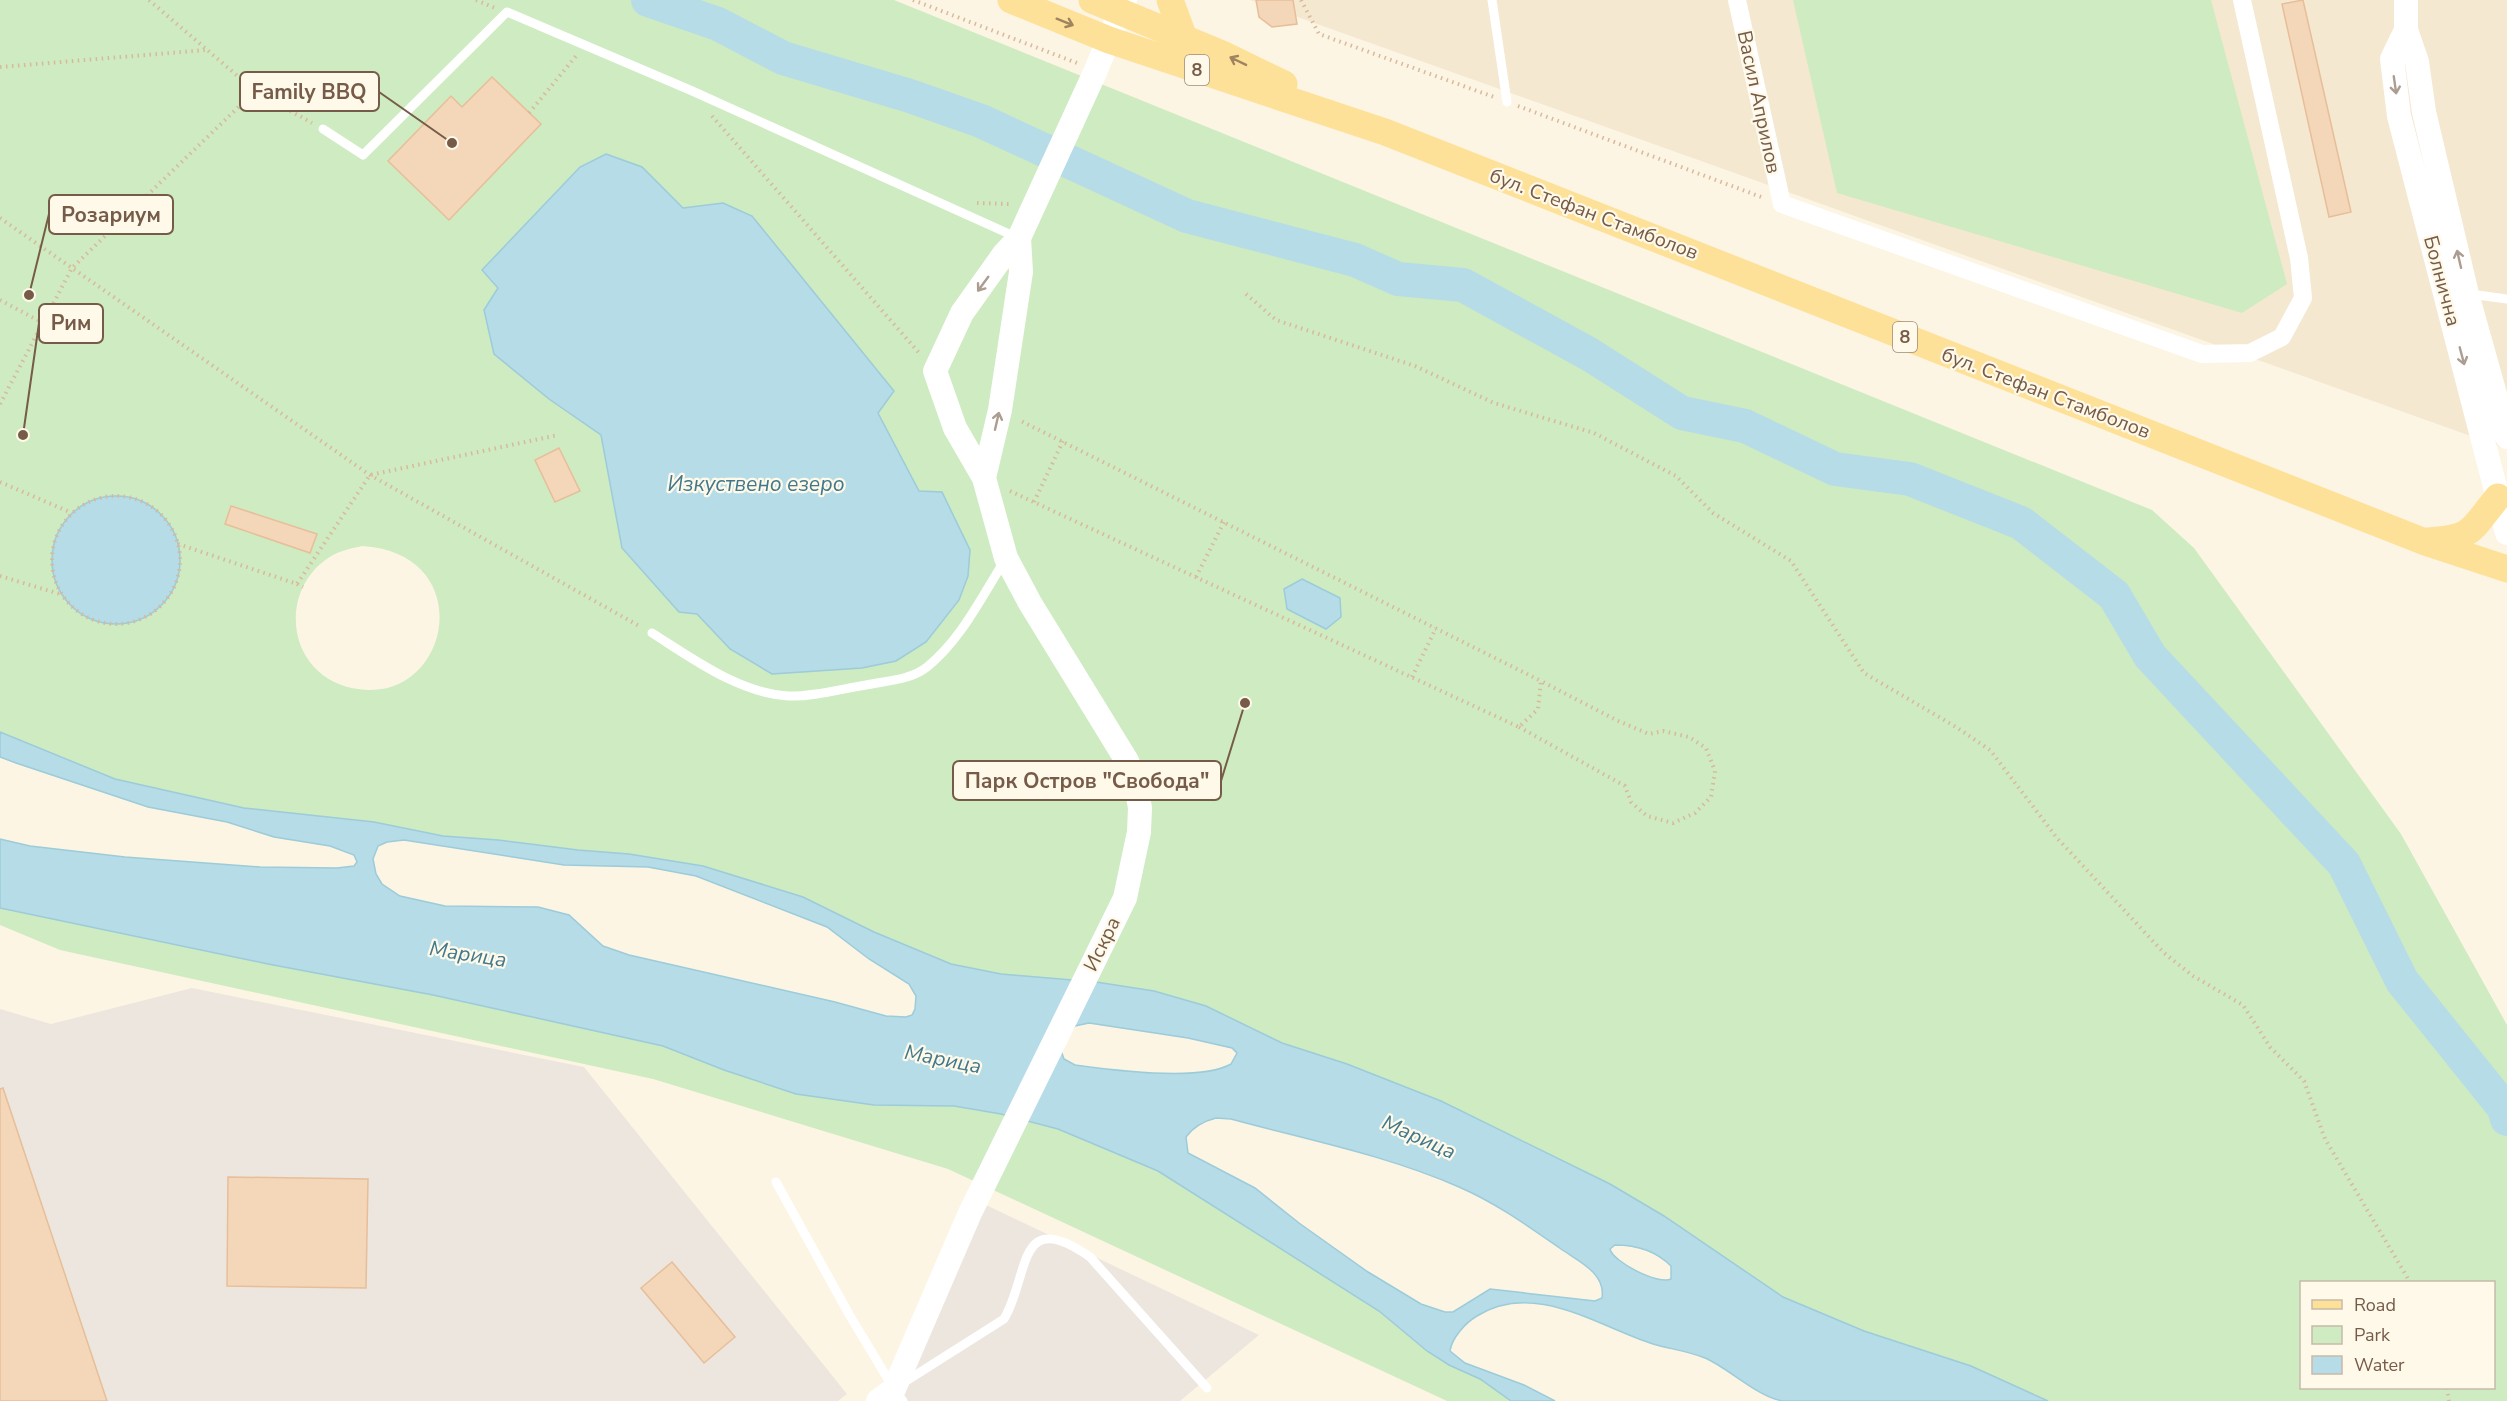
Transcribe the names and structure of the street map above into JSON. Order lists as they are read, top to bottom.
{
  "streets": {
    "main road": ["8", "бул. Стефан Стамболов"],
    "street": ["Васил Априлов", "Болнична", "Искра"]
  },
  "water": ["Изкуствено езеро", "Марица"],
  "places": [
    "Family BBQ",
    "Розариум",
    "Рим",
    "Парк Остров \"Свобода\""
  ],
  "legend": ["Road", "Park", "Water"]
}
